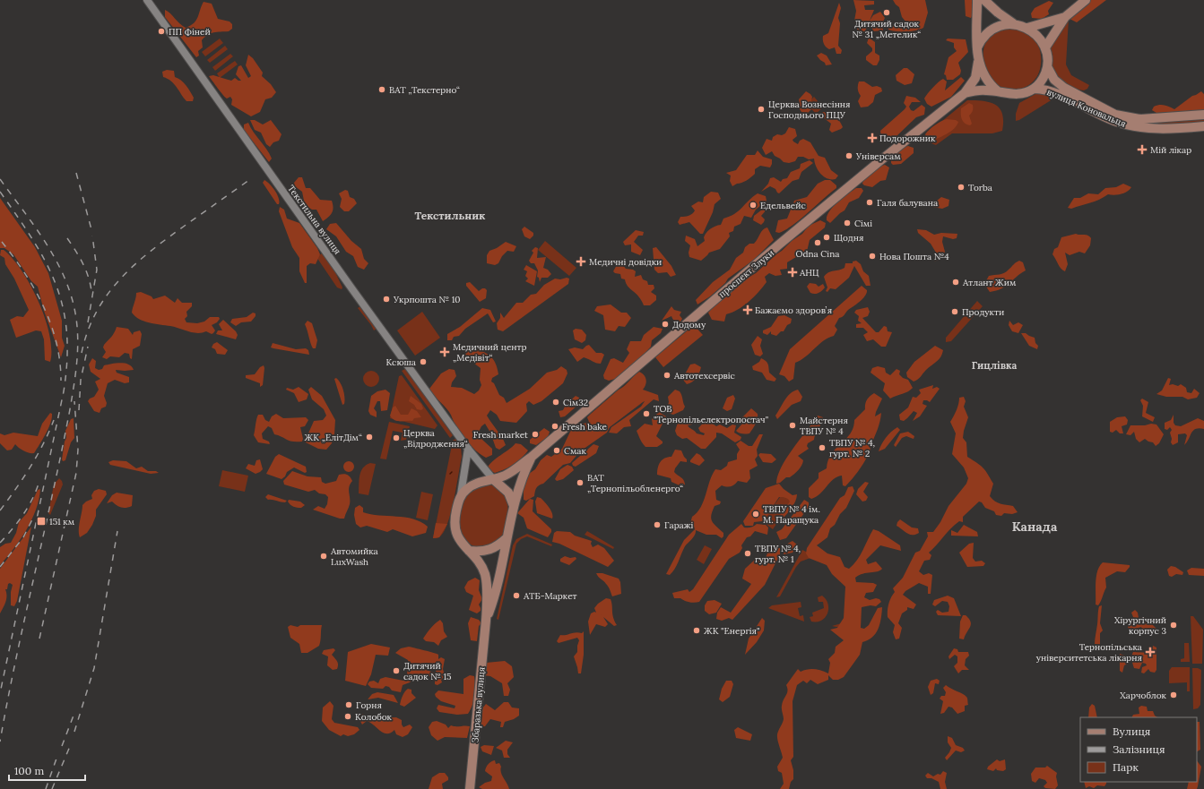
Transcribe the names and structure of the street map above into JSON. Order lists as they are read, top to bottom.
{
  "streets": {
    "main road": ["вулиця Коновальця", "проспект Злуки", "Збаразька вулиця"],
    "street": ["Текстильна вулиця"]
  },
  "crossings": [
    ["вулиця Коновальця", "проспект Злуки"],
    ["Текстильна вулиця", "проспект Злуки"],
    ["Текстильна вулиця", "Збаразька вулиця"],
    ["проспект Злуки", "Збаразька вулиця"]
  ],
  "districts": ["Текстильник", "Гицлівка", "Канада"],
  "places": {
    "other": [
      "Дитячий садок № 31 „Метелик“",
      "ПП Фіней",
      "ВАТ „Текстерно“",
      "Церква Вознесіння Господнього ПЦУ",
      "Універсам",
      "Torba",
      "Галя балувана",
      "Едельвейс",
      "Сімі",
      "Щодня",
      "Odna Cina",
      "Нова Пошта №4",
      "Атлант Жим",
      "Укрпошта № 10",
      "Продукти",
      "Додому",
      "Ксюша",
      "Автотехсервіс",
      "Сім32",
      "ТОВ \"Тернопільелектропостач\"",
      "Майстерня ТВПУ № 4",
      "Fresh bake",
      "Fresh market",
      "ЖК „ЕлітДім“",
      "Церква „Відродження“",
      "ТВПУ № 4, гурт. № 2",
      "Смак",
      "ВАТ „Тернопільобленерго“",
      "ТВПУ № 4 ім. М. Паращука",
      "Гаражі",
      "ТВПУ № 4, гурт. № 1",
      "Автомийка LuxWash",
      "АТБ-Маркет",
      "Хірургічний корпус 3",
      "ЖК \"Енергія\"",
      "Дитячий садок № 15",
      "Харчоблок",
      "Горня",
      "Колобок"
    ],
    "health": [
      "Подорожник",
      "Мій лікар",
      "Медичні довідки",
      "АНЦ",
      "Бажаємо здоровʼя",
      "Медичний центр „Медівіт“",
      "Тернопільська університетська лікарня"
    ],
    "transit": ["151 км"]
  },
  "legend": ["Вулиця", "Залізниця", "Парк"],
  "scale_bar": "100 m"
}
